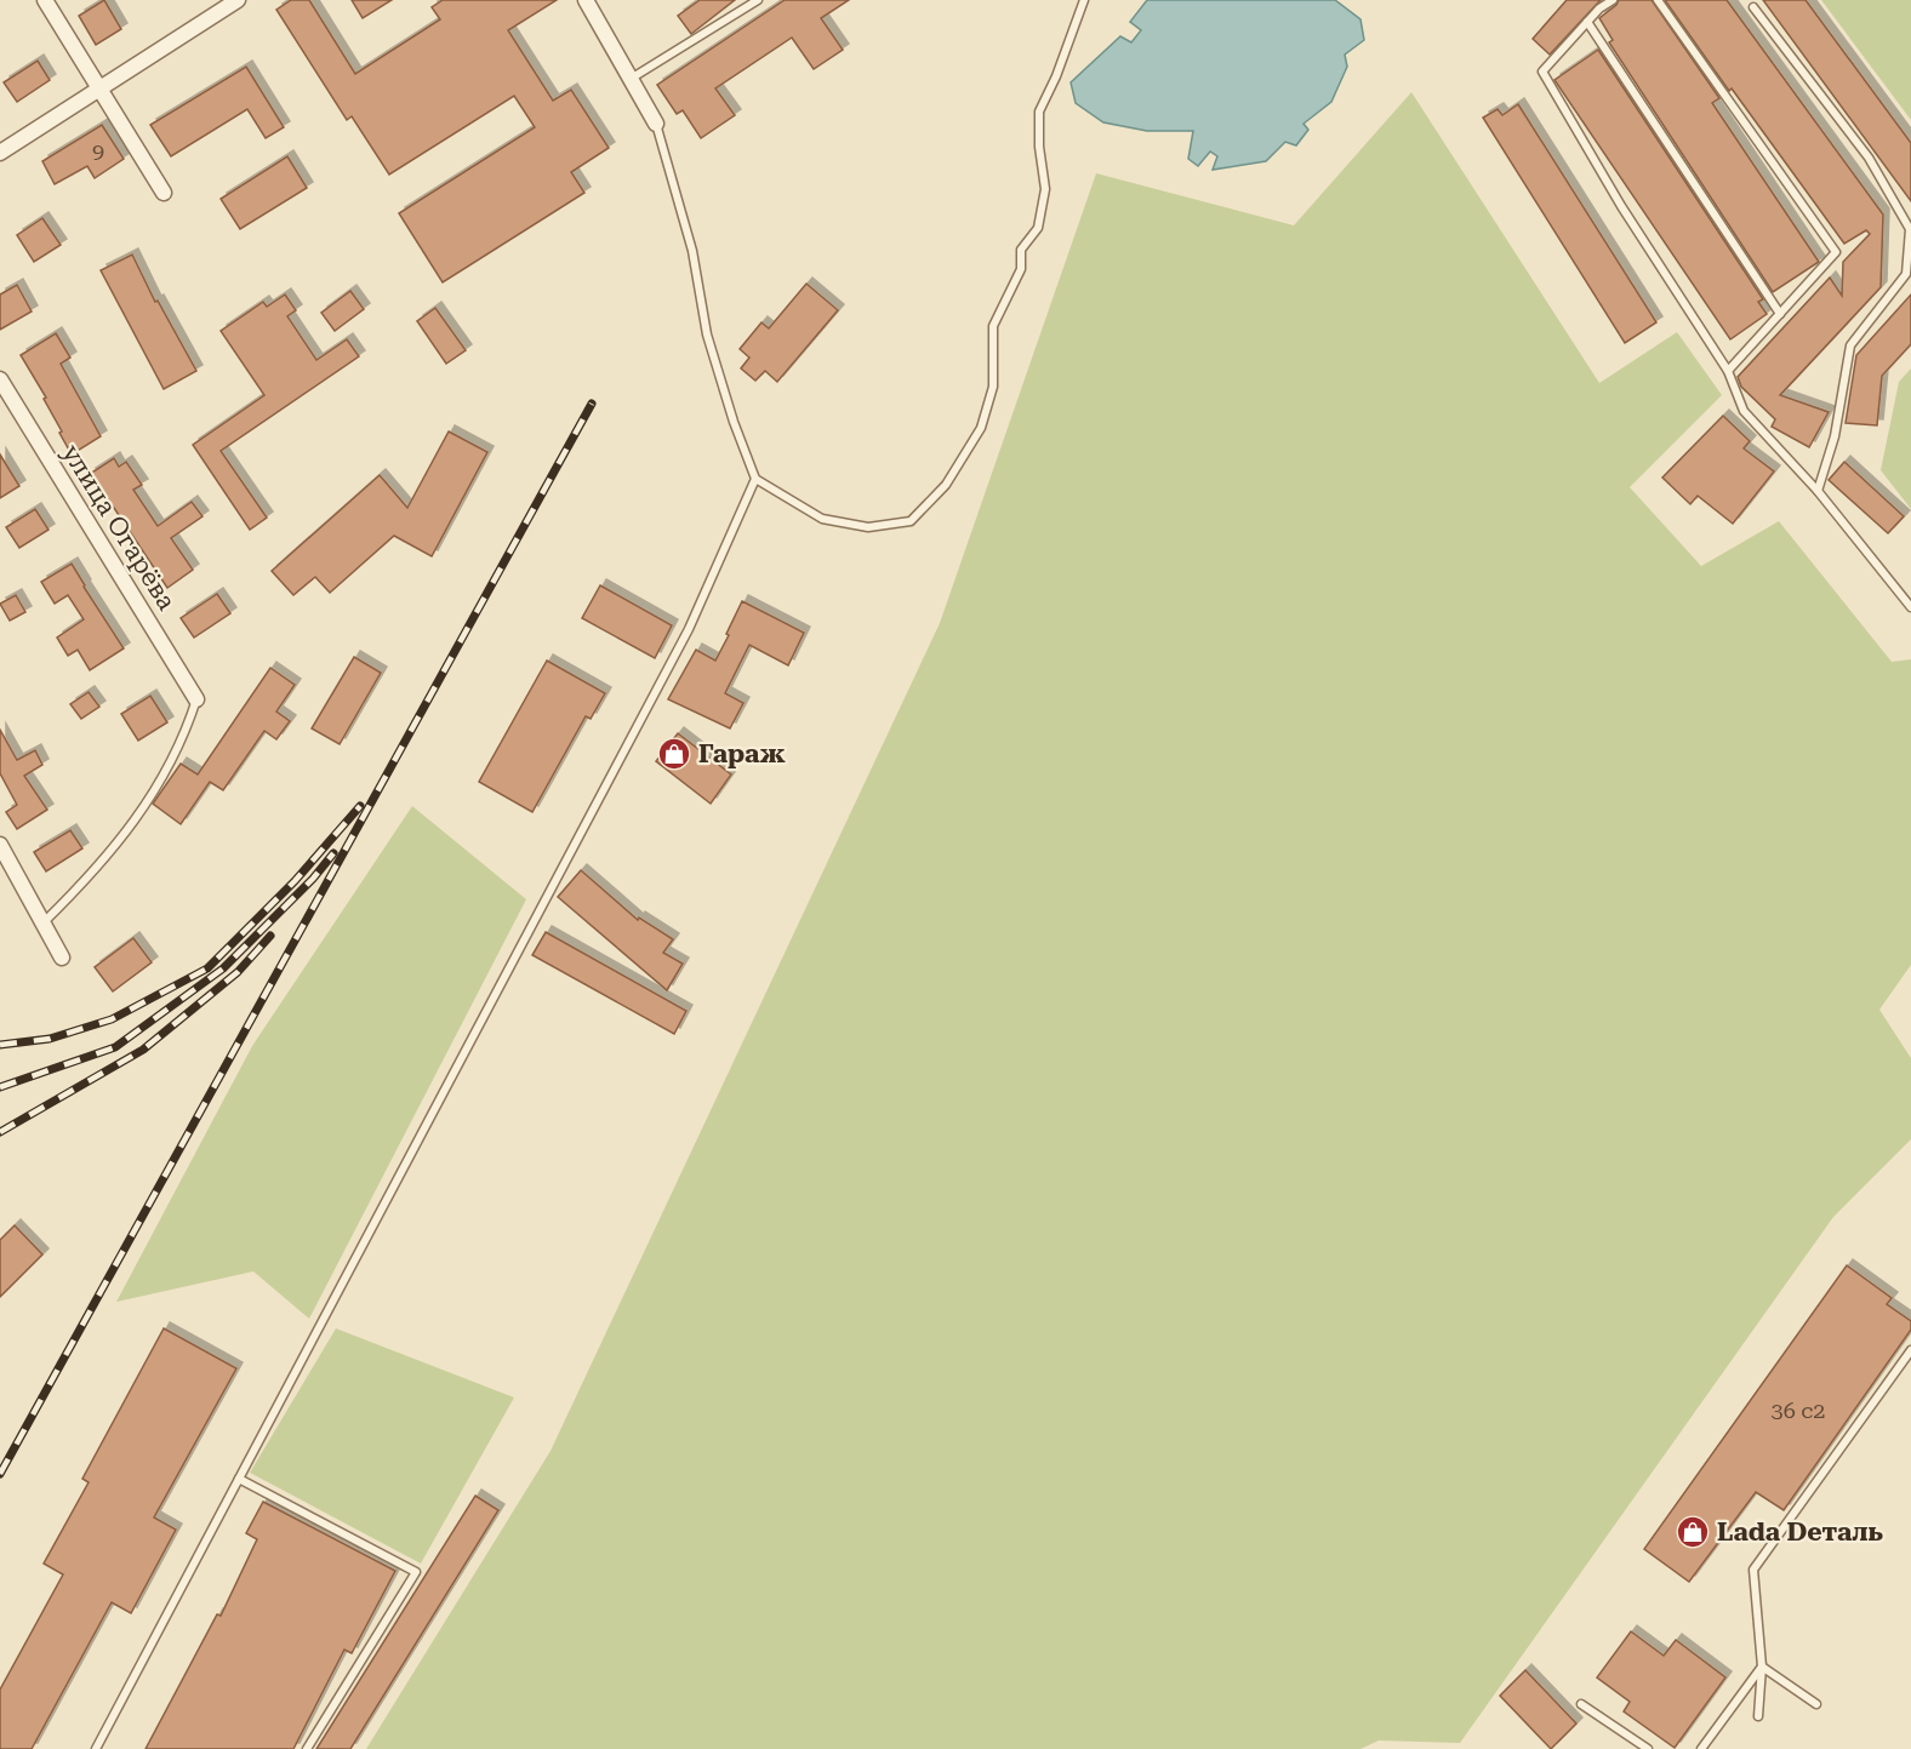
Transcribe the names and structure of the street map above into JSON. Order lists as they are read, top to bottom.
{
  "streets": {
    "street": ["улица Огарёва"]
  },
  "places": {
    "shop": ["Гараж", "Lada Dеталь"]
  },
  "house_numbers": ["9", "36 с2"]
}
